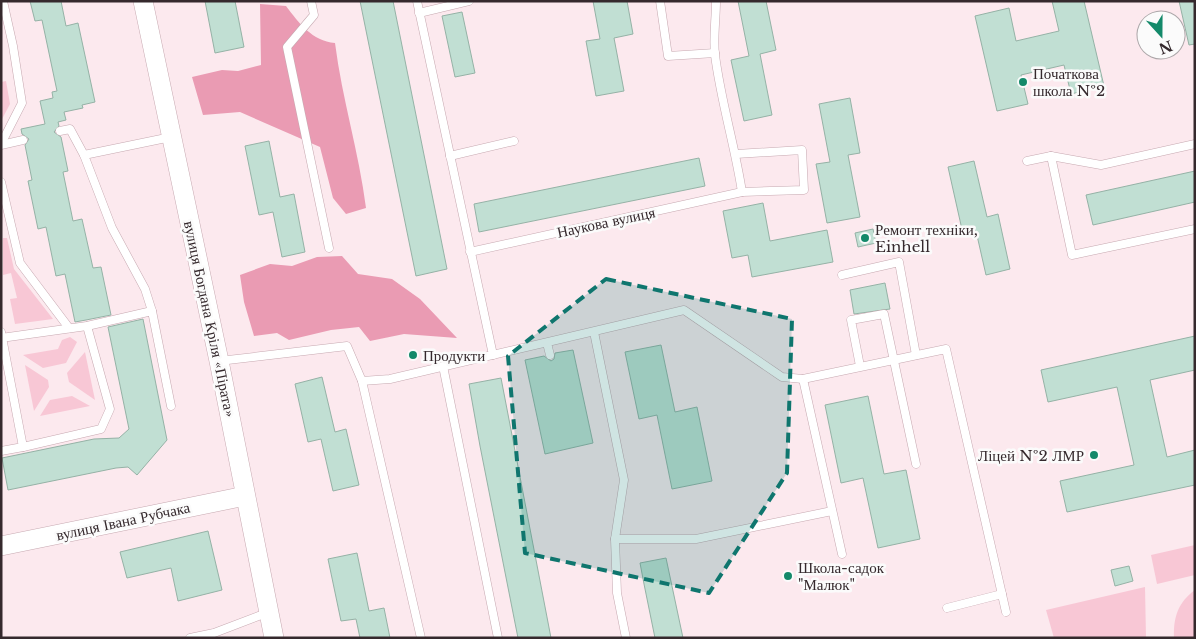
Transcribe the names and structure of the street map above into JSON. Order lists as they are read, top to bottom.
{
  "streets": {
    "street": ["вулиця Богдана Кріля «Пірата»", "вулиця Івана Рубчака"],
    "lane": ["Наукова вулиця"]
  },
  "crossings": [
    ["вулиця Богдана Кріля «Пірата»", "вулиця Івана Рубчака"]
  ],
  "places": [
    "Початкова школа №2",
    "Ремонт техніки, Einhell",
    "Продукти",
    "Ліцей №2 ЛМР",
    "Школа-садок \"Малюк\""
  ],
  "north": "bottom"
}
